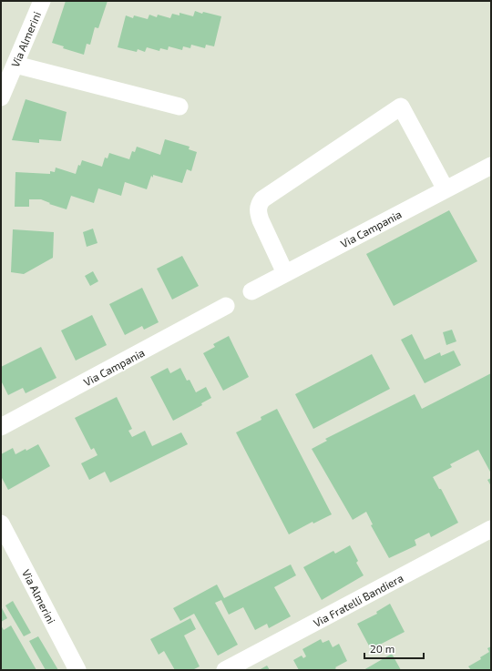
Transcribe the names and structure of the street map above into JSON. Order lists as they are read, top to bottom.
{
  "streets": {
    "street": ["Via Almerini", "Via Campania", "Via Fratelli Bandiera"]
  },
  "scale_bar": "20 m"
}
